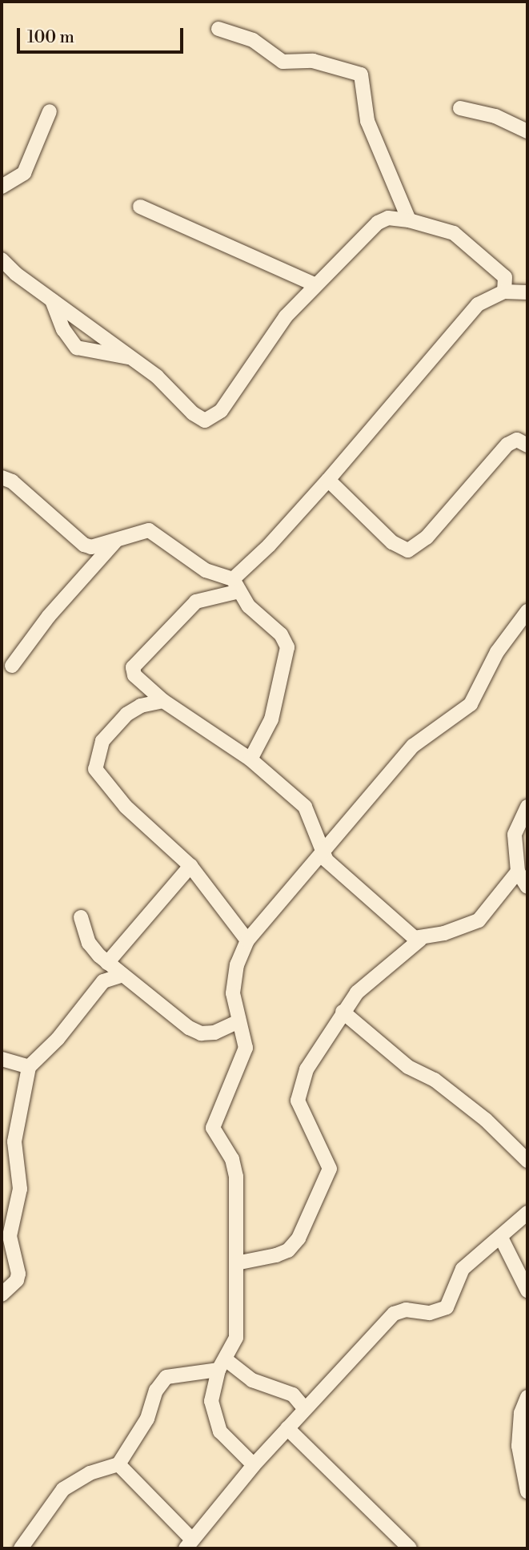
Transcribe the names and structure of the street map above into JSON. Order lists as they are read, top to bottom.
{
  "scale_bar": "100 m"
}
